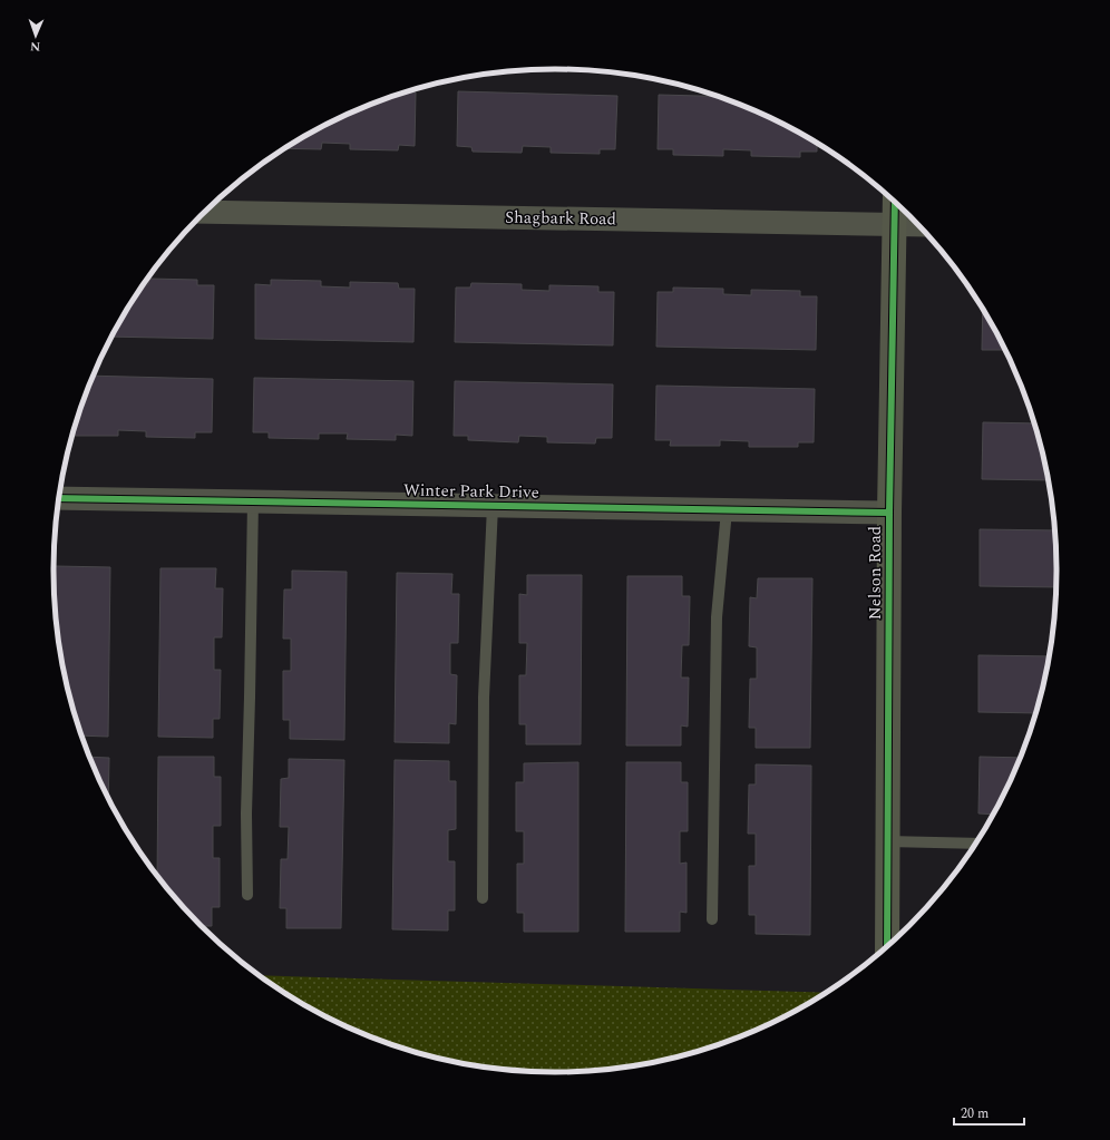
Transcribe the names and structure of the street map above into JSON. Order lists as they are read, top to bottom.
{
  "streets": {
    "street": ["Shagbark Road", "Winter Park Drive", "Nelson Road"]
  },
  "crossings": [
    ["Shagbark Road", "Nelson Road"],
    ["Winter Park Drive", "Nelson Road"]
  ],
  "scale_bar": "20 m",
  "north": "bottom"
}
